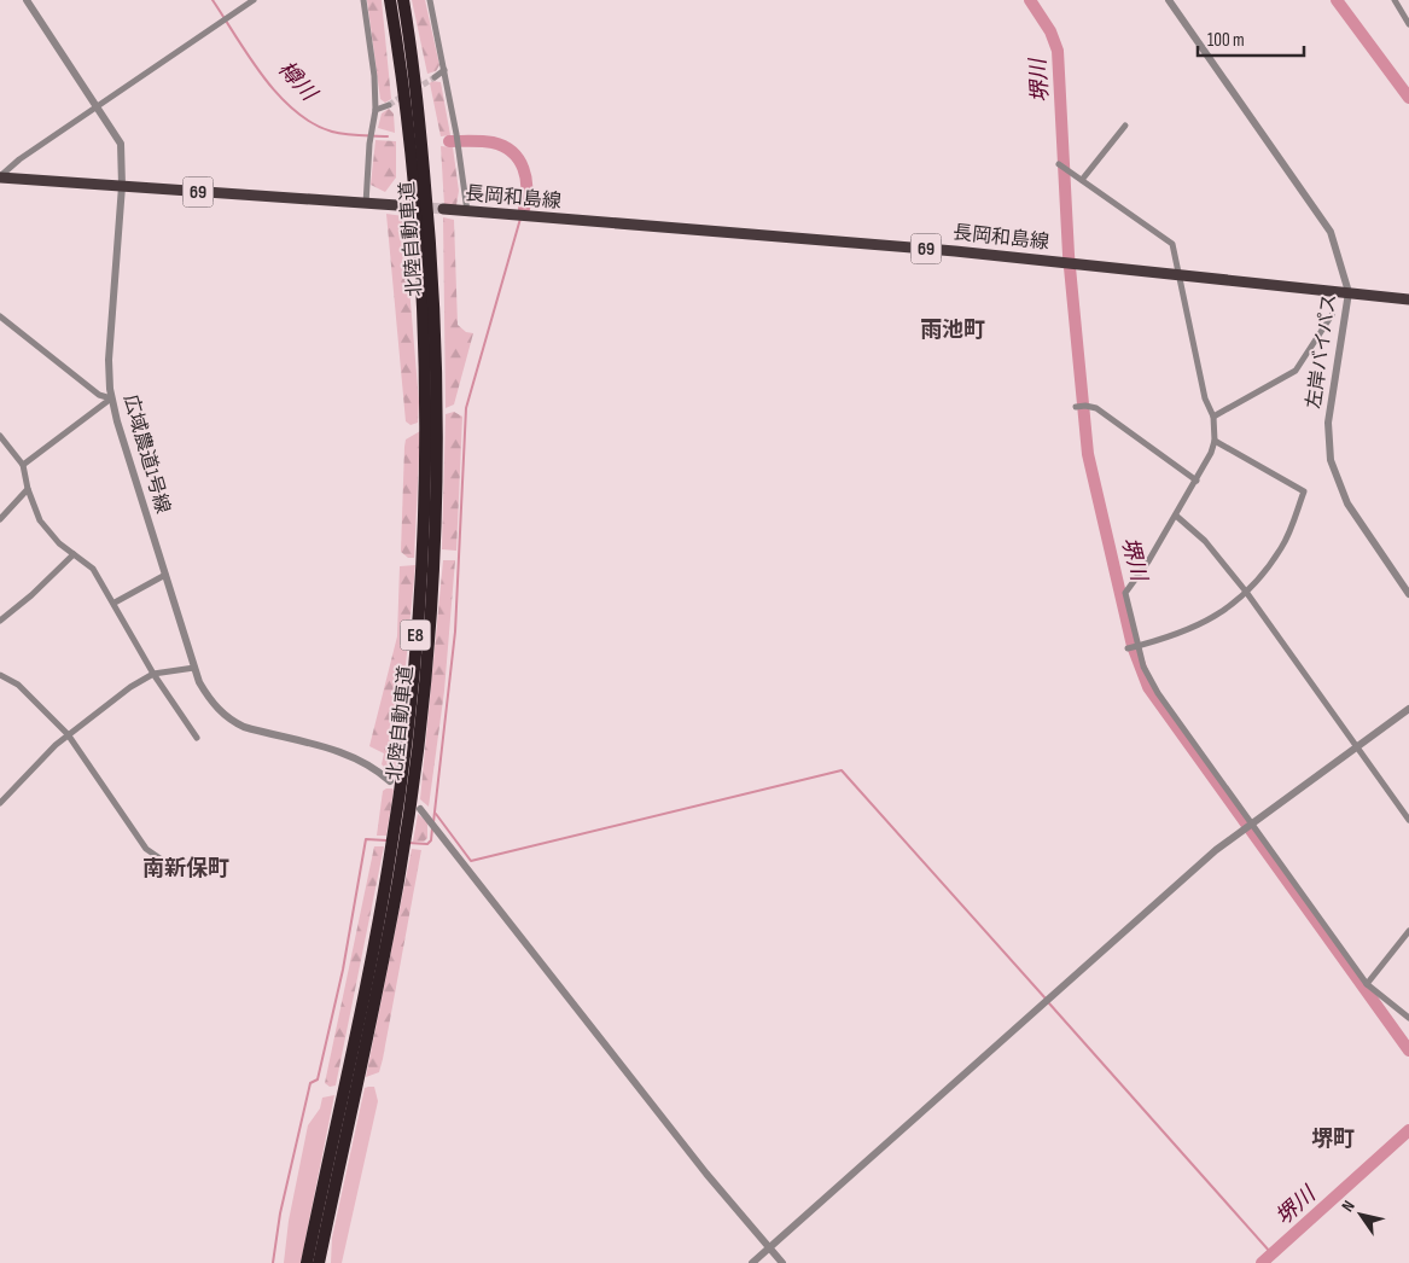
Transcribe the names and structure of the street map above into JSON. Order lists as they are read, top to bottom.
{
  "streets": {
    "highway": ["北陸自動車道", "E8"],
    "main road": ["69", "長岡和島線"],
    "street": ["左岸バイパス", "広域農道1号線"]
  },
  "crossings": [
    ["69", "広域農道1号線"],
    ["長岡和島線", "左岸バイパス"]
  ],
  "districts": ["雨池町", "南新保町", "堺町"],
  "water": ["樽川", "堺川"],
  "scale_bar": "100 m",
  "north": "top left"
}
